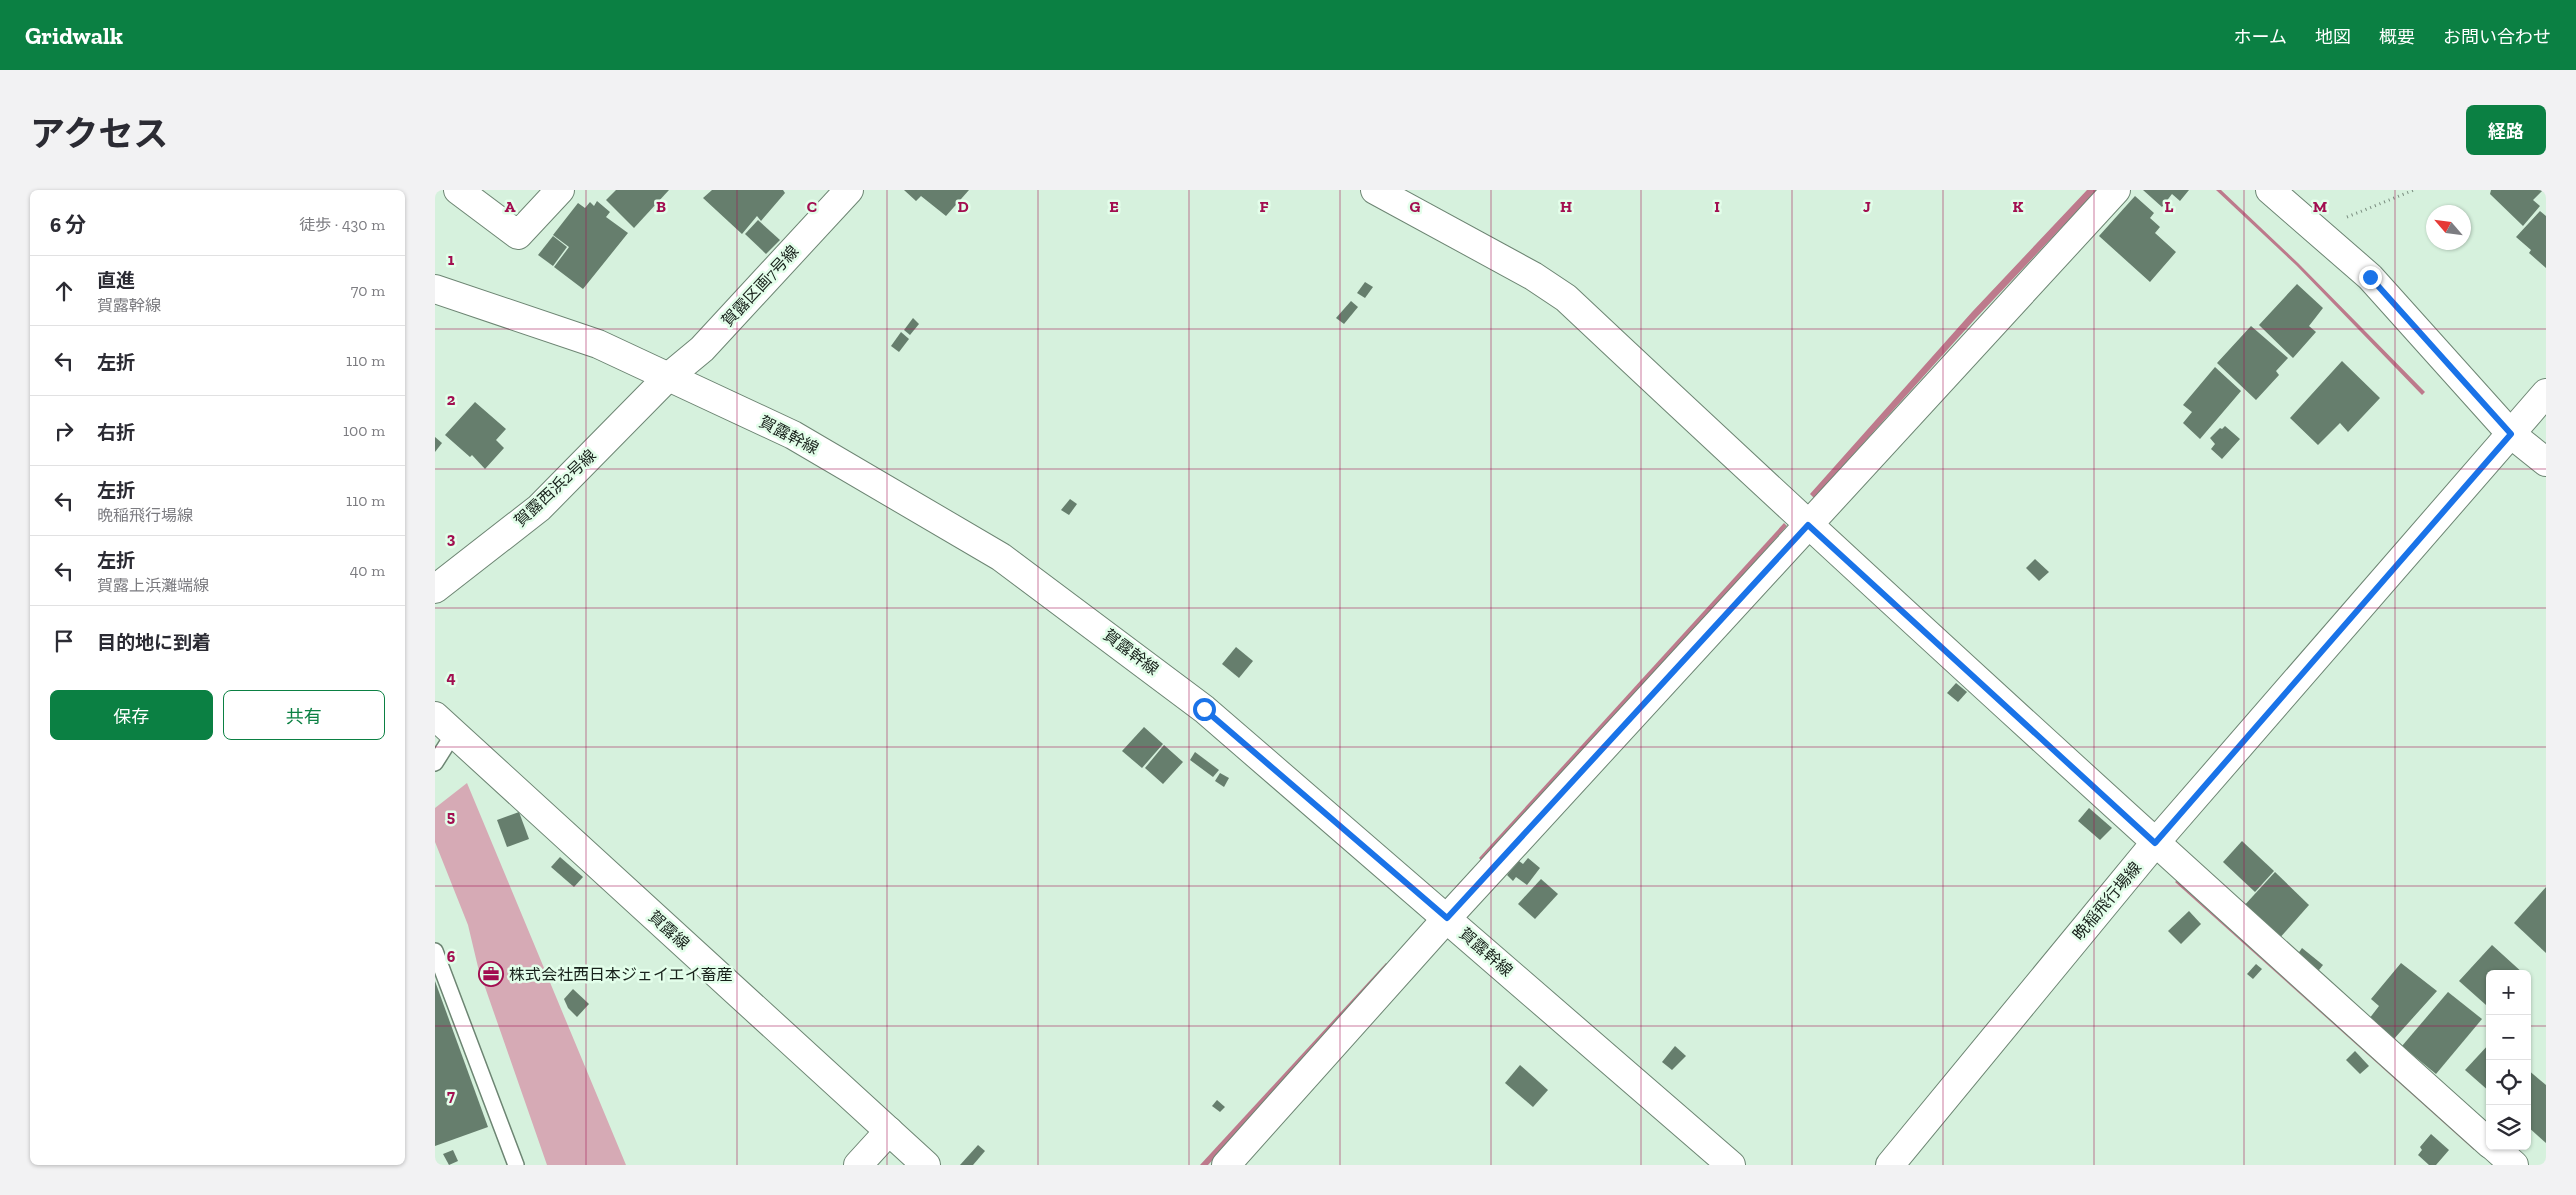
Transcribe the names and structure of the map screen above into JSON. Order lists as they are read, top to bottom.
{
  "streets": {
    "street": [
      "賀露区画7号線",
      "賀露幹線",
      "賀露西浜2号線",
      "晩稲飛行場線",
      "賀露線"
    ]
  },
  "crossings": [
    ["賀露区画7号線", "賀露幹線"],
    ["賀露区画7号線", "賀露西浜2号線"],
    ["賀露幹線", "賀露西浜2号線"]
  ],
  "places": {
    "office": ["株式会社西日本ジェイエイ畜産"]
  },
  "north": "top left",
  "page": {
    "header": "Gridwalk",
    "nav": [
      "ホーム",
      "地図",
      "概要",
      "お問い合わせ"
    ],
    "title": "アクセス",
    "buttons": [
      "経路",
      ["保存", "共有"]
    ],
    "heading": ["6 分", "徒歩 · 430 m"],
    "list": [
      ["直進", "賀露幹線", "70 m"],
      ["左折", "110 m"],
      ["右折", "100 m"],
      ["左折", "晩稲飛行場線", "110 m"],
      ["左折", "賀露上浜灘端線", "40 m"],
      "目的地に到着"
    ],
    "map_buttons": ["+", "−"]
  },
  "grid": {
    "columns": [
      "A",
      "B",
      "C",
      "D",
      "E",
      "F",
      "G",
      "H",
      "I",
      "J",
      "K",
      "L",
      "M"
    ],
    "rows": [
      "1",
      "2",
      "3",
      "4",
      "5",
      "6",
      "7"
    ]
  }
}
